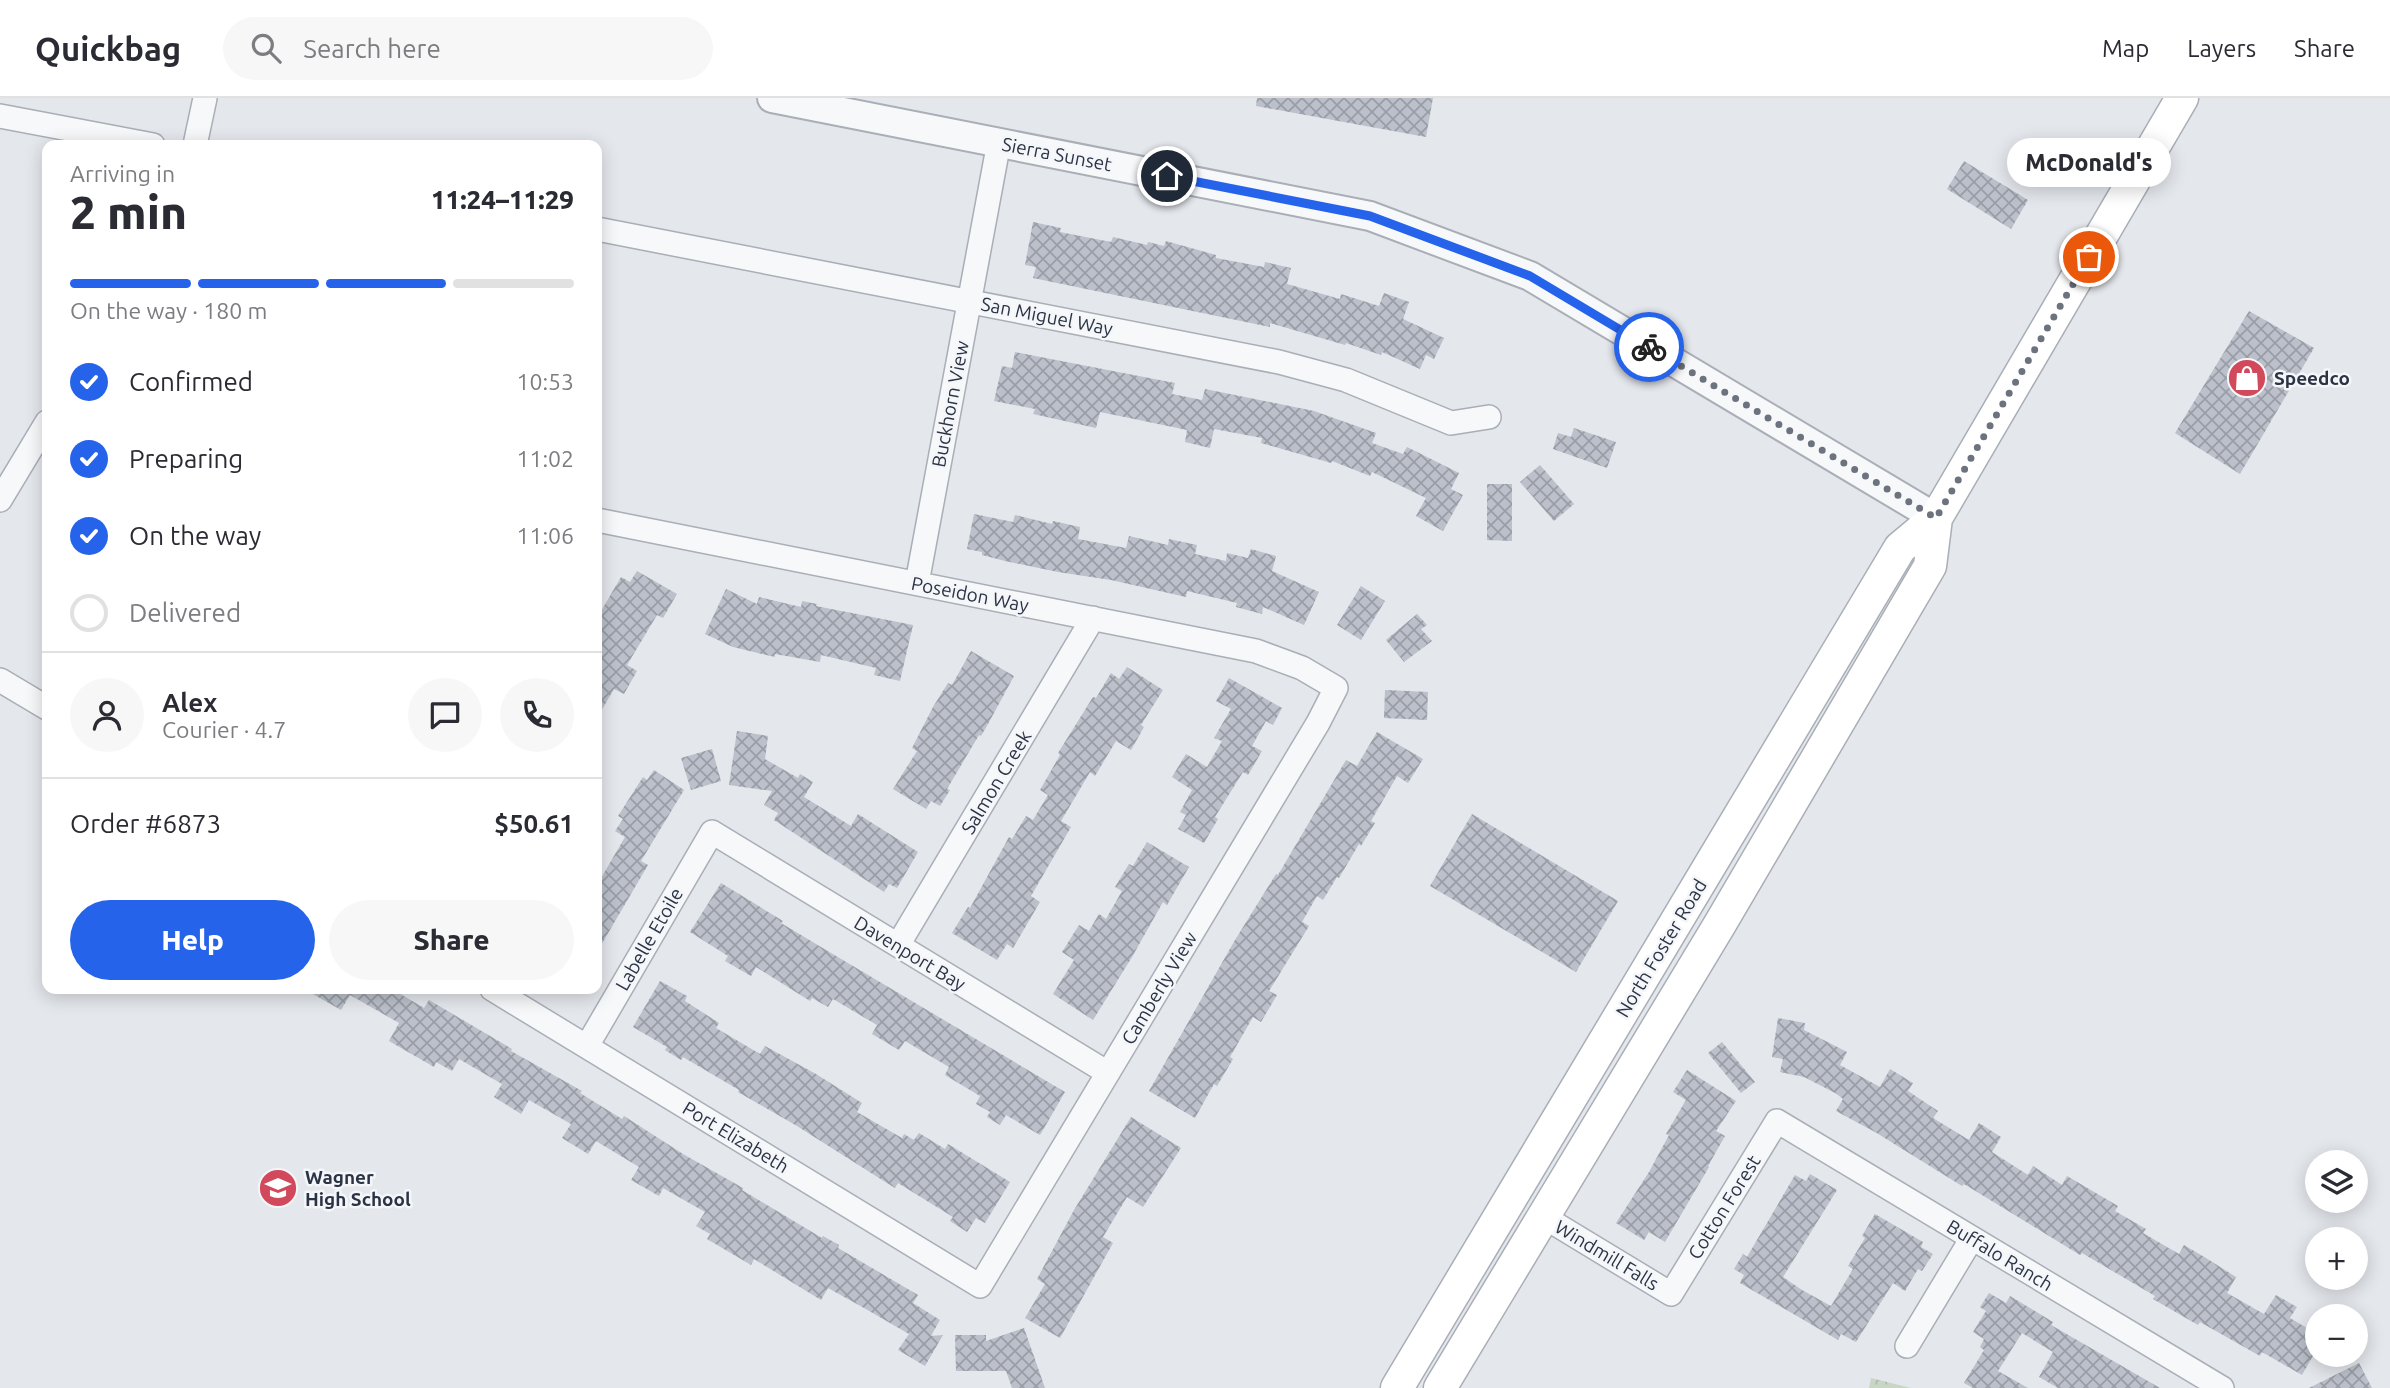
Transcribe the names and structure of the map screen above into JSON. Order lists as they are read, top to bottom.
{
  "streets": {
    "main road": ["North Foster Road"],
    "street": [
      "Sierra Sunset",
      "San Miguel Way",
      "Buckhorn View",
      "Poseidon Way",
      "Salmon Creek",
      "Labelle Etoile",
      "Davenport Bay",
      "Camberly View",
      "Port Elizabeth",
      "Cotton Forest",
      "Windmill Falls",
      "Buffalo Ranch"
    ]
  },
  "crossings": [
    ["Sierra Sunset", "Buckhorn View"],
    ["Sierra Sunset", "North Foster Road"],
    ["San Miguel Way", "Buckhorn View"],
    ["Buckhorn View", "Poseidon Way"],
    ["Poseidon Way", "Salmon Creek"],
    ["Poseidon Way", "Camberly View"],
    ["Salmon Creek", "Davenport Bay"],
    ["Labelle Etoile", "Davenport Bay"],
    ["Labelle Etoile", "Port Elizabeth"],
    ["North Foster Road", "Windmill Falls"],
    ["Davenport Bay", "Camberly View"],
    ["Camberly View", "Port Elizabeth"],
    ["Cotton Forest", "Windmill Falls"],
    ["Cotton Forest", "Buffalo Ranch"]
  ],
  "places": {
    "other": ["McDonald's"],
    "shop": ["Speedco"],
    "school or university": ["Wagner High School"]
  },
  "page": {
    "header": "Quickbag",
    "search": "Search here",
    "nav": ["Map", "Layers", "Share"],
    "bubble": "McDonald's",
    "heading": ["2 min", "Arriving in", "11:24–11:29"],
    "panel": [
      "Alex",
      "Courier · 4.7",
      "Order #6873",
      "$50.61"
    ],
    "bar": "On the way · 180 m",
    "list": [
      ["Confirmed", "10:53"],
      ["Preparing", "11:02"],
      ["On the way", "11:06"],
      "Delivered"
    ],
    "buttons": ["Help", "Share"],
    "map_buttons": ["+", "−"]
  }
}
